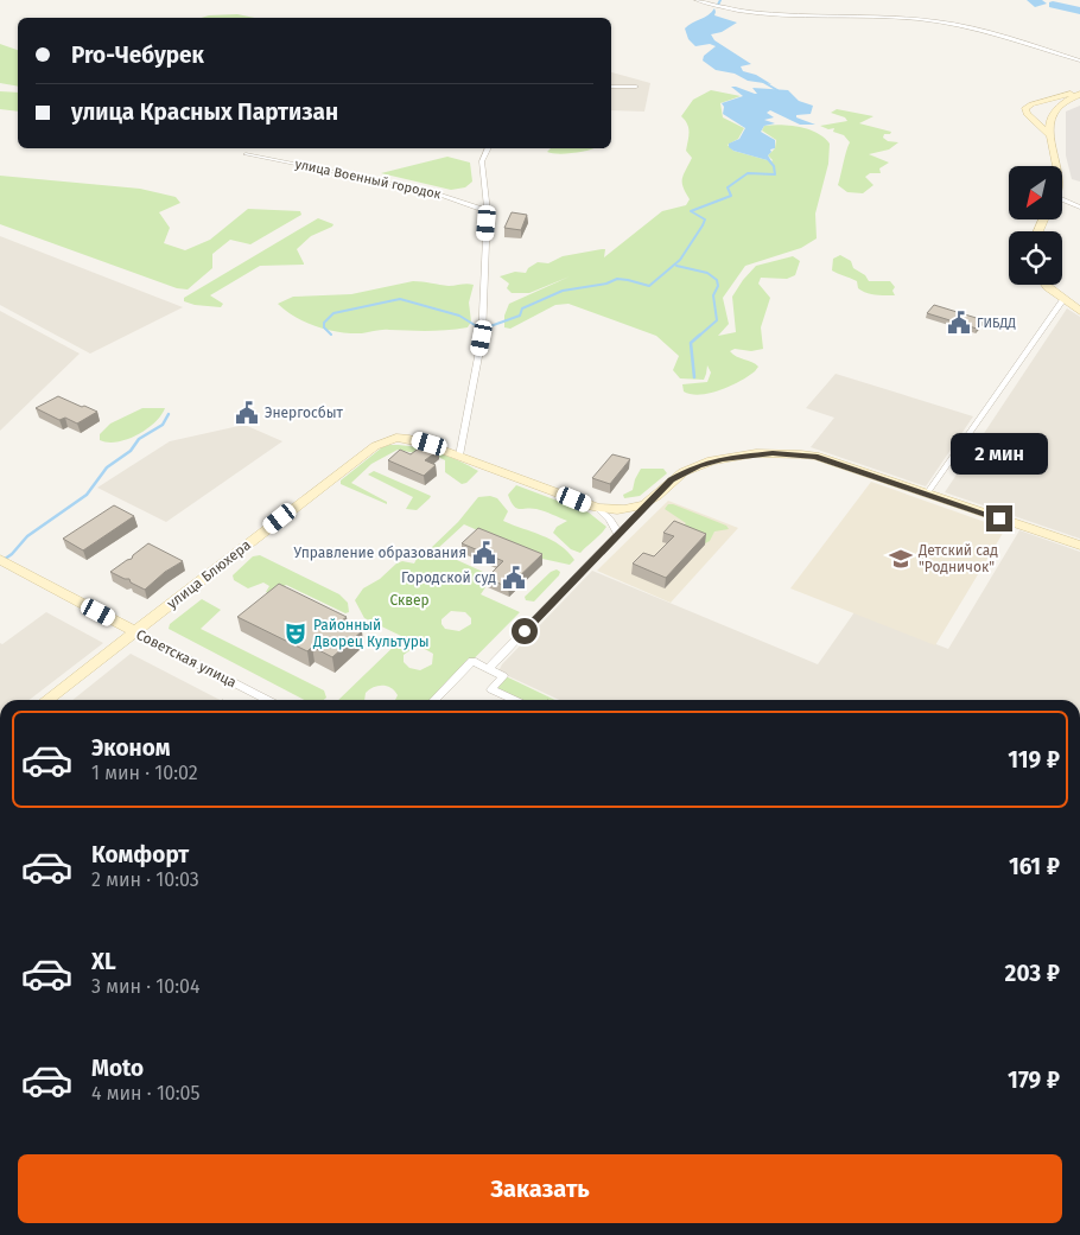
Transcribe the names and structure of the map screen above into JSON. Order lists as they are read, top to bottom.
{
  "streets": {
    "street": ["улица Военный городок", "улица Блюхера", "Советская улица"]
  },
  "crossings": [
    ["улица Блюхера", "Советская улица"]
  ],
  "parks": ["Сквер"],
  "places": {
    "public building": [
      "ГИБДД",
      "Энергосбыт",
      "Управление образования",
      "Городской суд"
    ],
    "school or university": ["Детский сад \"Родничок\""],
    "theatre": ["Районный Дворец Культуры"]
  },
  "north": "bottom left",
  "page": {
    "banner": ["Pro-Чебурек", "улица Красных Партизан"],
    "bubble": "2 мин",
    "list": [
      {
        "name": "Эконом",
        "note": "1 мин · 10:02",
        "value": "119 ₽"
      },
      {
        "name": "Комфорт",
        "note": "2 мин · 10:03",
        "value": "161 ₽"
      },
      {
        "name": "XL",
        "note": "3 мин · 10:04",
        "value": "203 ₽"
      },
      {
        "name": "Moto",
        "note": "4 мин · 10:05",
        "value": "179 ₽"
      }
    ],
    "buttons": "Заказать"
  }
}
